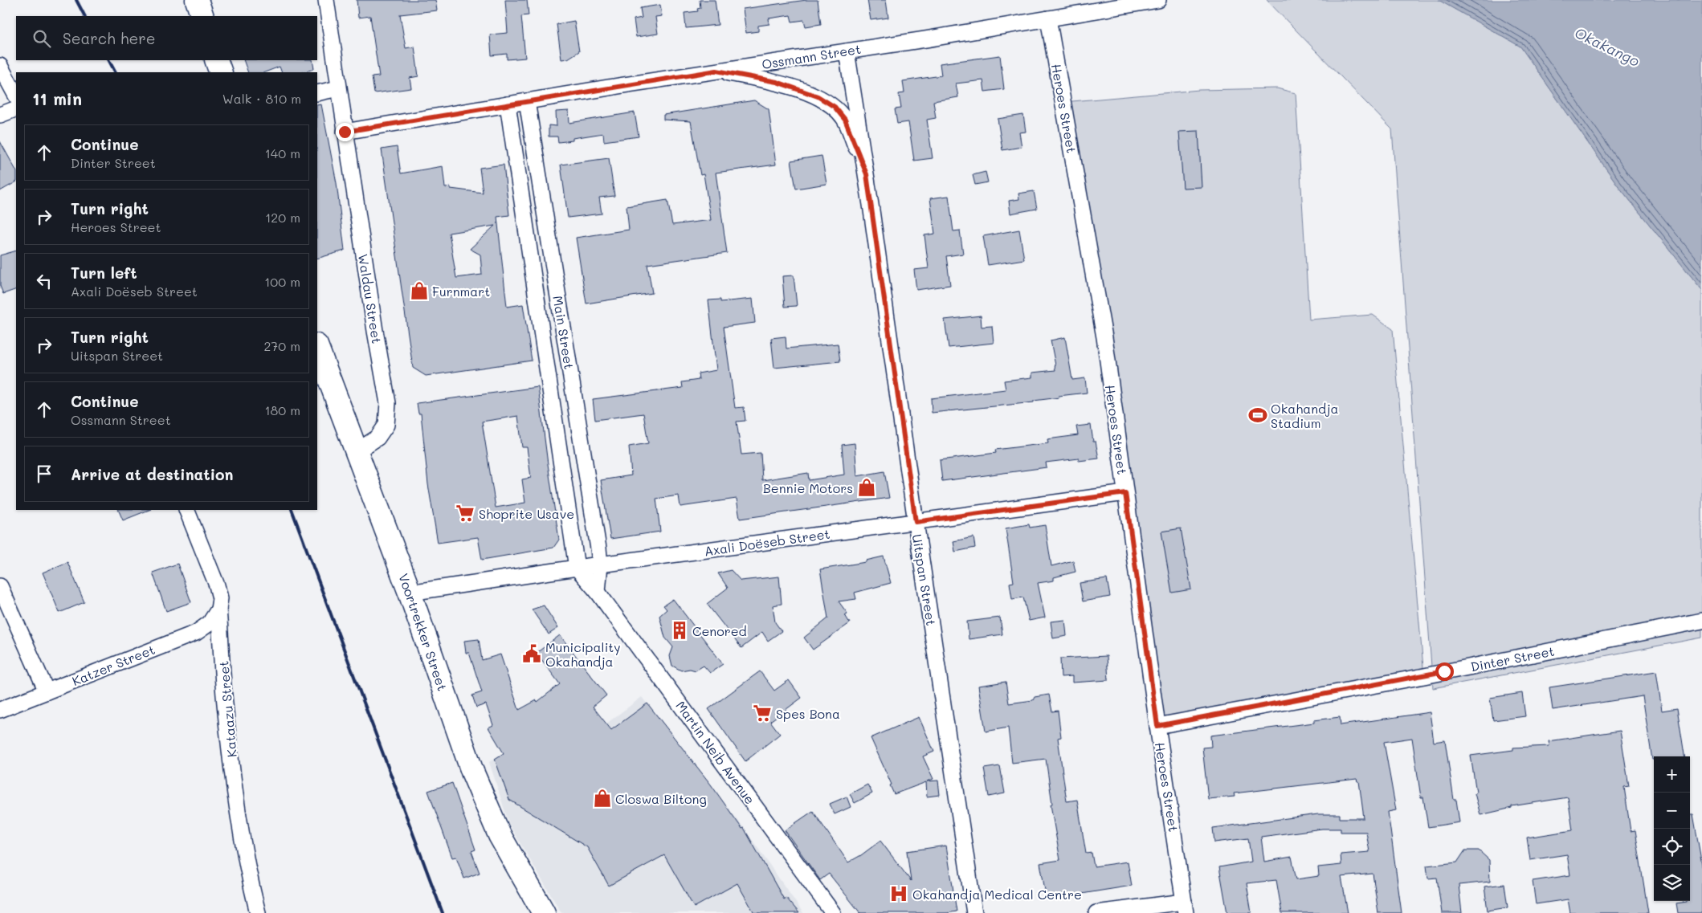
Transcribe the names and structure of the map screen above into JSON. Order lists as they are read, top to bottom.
{
  "streets": {
    "main road": ["Voortrekker Street"],
    "street": [
      "Ossmann Street",
      "Heroes Street",
      "Waldau Street",
      "Main Street",
      "Axali Doëseb Street",
      "Uitspan Street",
      "Dinter Street",
      "Katzer Street",
      "Kataazu Street",
      "Martin Neib Avenue"
    ]
  },
  "crossings": [
    ["Ossmann Street", "Heroes Street"],
    ["Ossmann Street", "Waldau Street"],
    ["Ossmann Street", "Main Street"],
    ["Ossmann Street", "Uitspan Street"],
    ["Heroes Street", "Axali Doëseb Street"],
    ["Heroes Street", "Dinter Street"],
    ["Waldau Street", "Voortrekker Street"],
    ["Main Street", "Axali Doëseb Street"],
    ["Main Street", "Martin Neib Avenue"],
    ["Axali Doëseb Street", "Uitspan Street"],
    ["Axali Doëseb Street", "Voortrekker Street"],
    ["Axali Doëseb Street", "Martin Neib Avenue"],
    ["Katzer Street", "Kataazu Street"]
  ],
  "water": ["Okakango"],
  "places": {
    "shop": ["Furnmart", "Bennie Motors", "Closwa Biltong"],
    "sports": ["Okahandja Stadium"],
    "supermarket": ["Shoprite Usave", "Spes Bona"],
    "building": ["Cenored"],
    "public building": ["Municipality Okahandja"],
    "hospital": ["Okahandja Medical Centre"]
  },
  "page": {
    "search": "Search here",
    "heading": ["11 min", "Walk · 810 m"],
    "list": [
      ["Continue", "Dinter Street", "140 m"],
      ["Turn right", "Heroes Street", "120 m"],
      ["Turn left", "Axali Doëseb Street", "100 m"],
      ["Turn right", "Uitspan Street", "270 m"],
      ["Continue", "Ossmann Street", "180 m"],
      "Arrive at destination"
    ],
    "map_buttons": ["+", "−"]
  }
}
